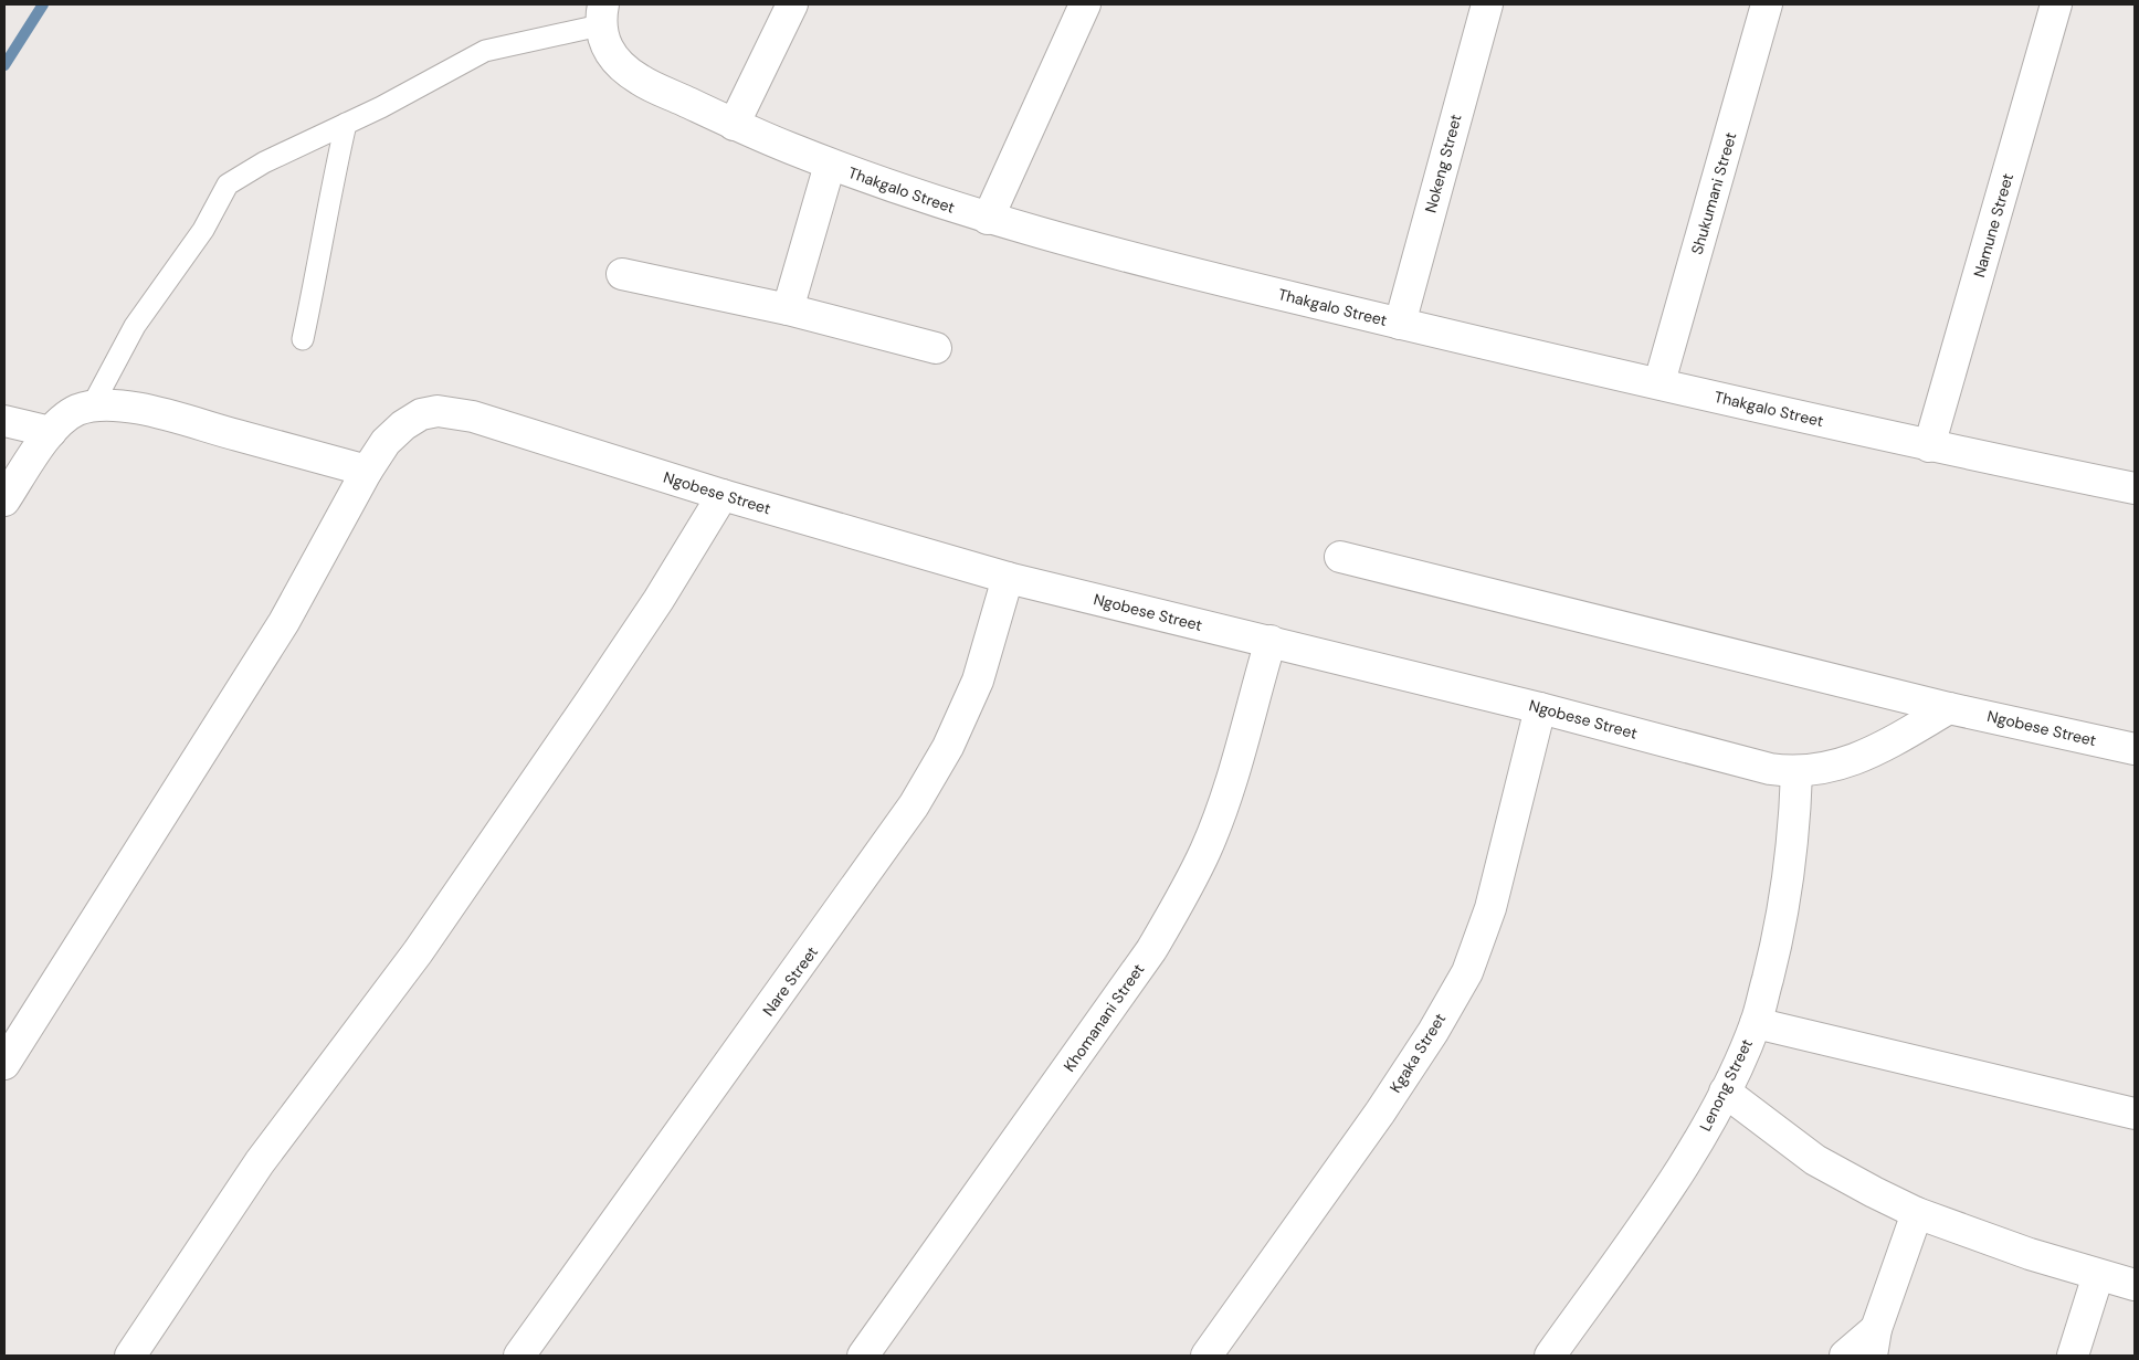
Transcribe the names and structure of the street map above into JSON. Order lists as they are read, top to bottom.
{
  "streets": {
    "street": [
      "Nokeng Street",
      "Thakgalo Street",
      "Shukumani Street",
      "Namune Street",
      "Ngobese Street",
      "Nare Street",
      "Khomanani Street",
      "Kgaka Street",
      "Lenong Street"
    ]
  },
  "crossings": [
    ["Nokeng Street", "Thakgalo Street"],
    ["Thakgalo Street", "Shukumani Street"],
    ["Thakgalo Street", "Namune Street"],
    ["Ngobese Street", "Nare Street"],
    ["Ngobese Street", "Khomanani Street"],
    ["Ngobese Street", "Kgaka Street"],
    ["Ngobese Street", "Lenong Street"]
  ]
}
